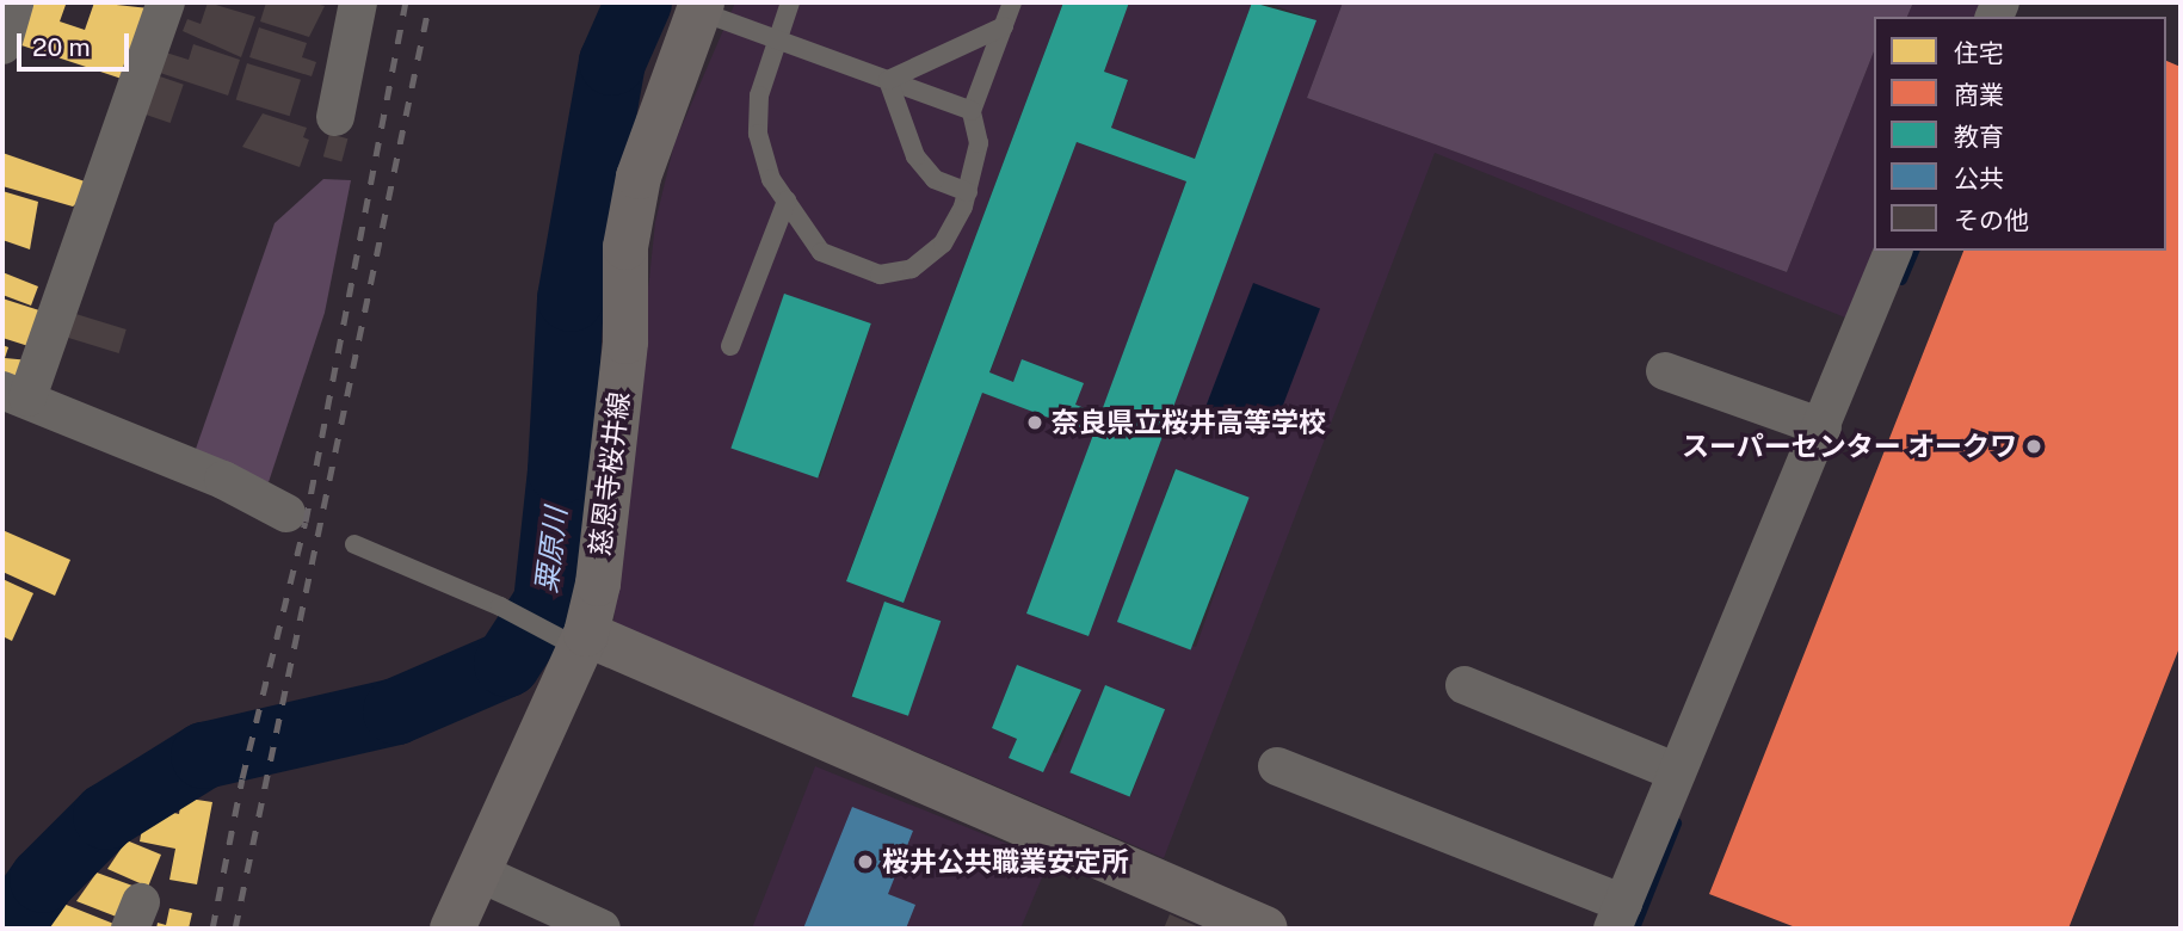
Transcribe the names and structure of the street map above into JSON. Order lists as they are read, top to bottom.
{
  "streets": {
    "main road": ["慈恩寺桜井線"]
  },
  "water": ["粟原川"],
  "places": ["奈良県立桜井高等学校", "スーパーセンター オークワ", "桜井公共職業安定所"],
  "legend": [
    "住宅",
    "商業",
    "教育",
    "公共",
    "その他"
  ],
  "scale_bar": "20 m"
}
